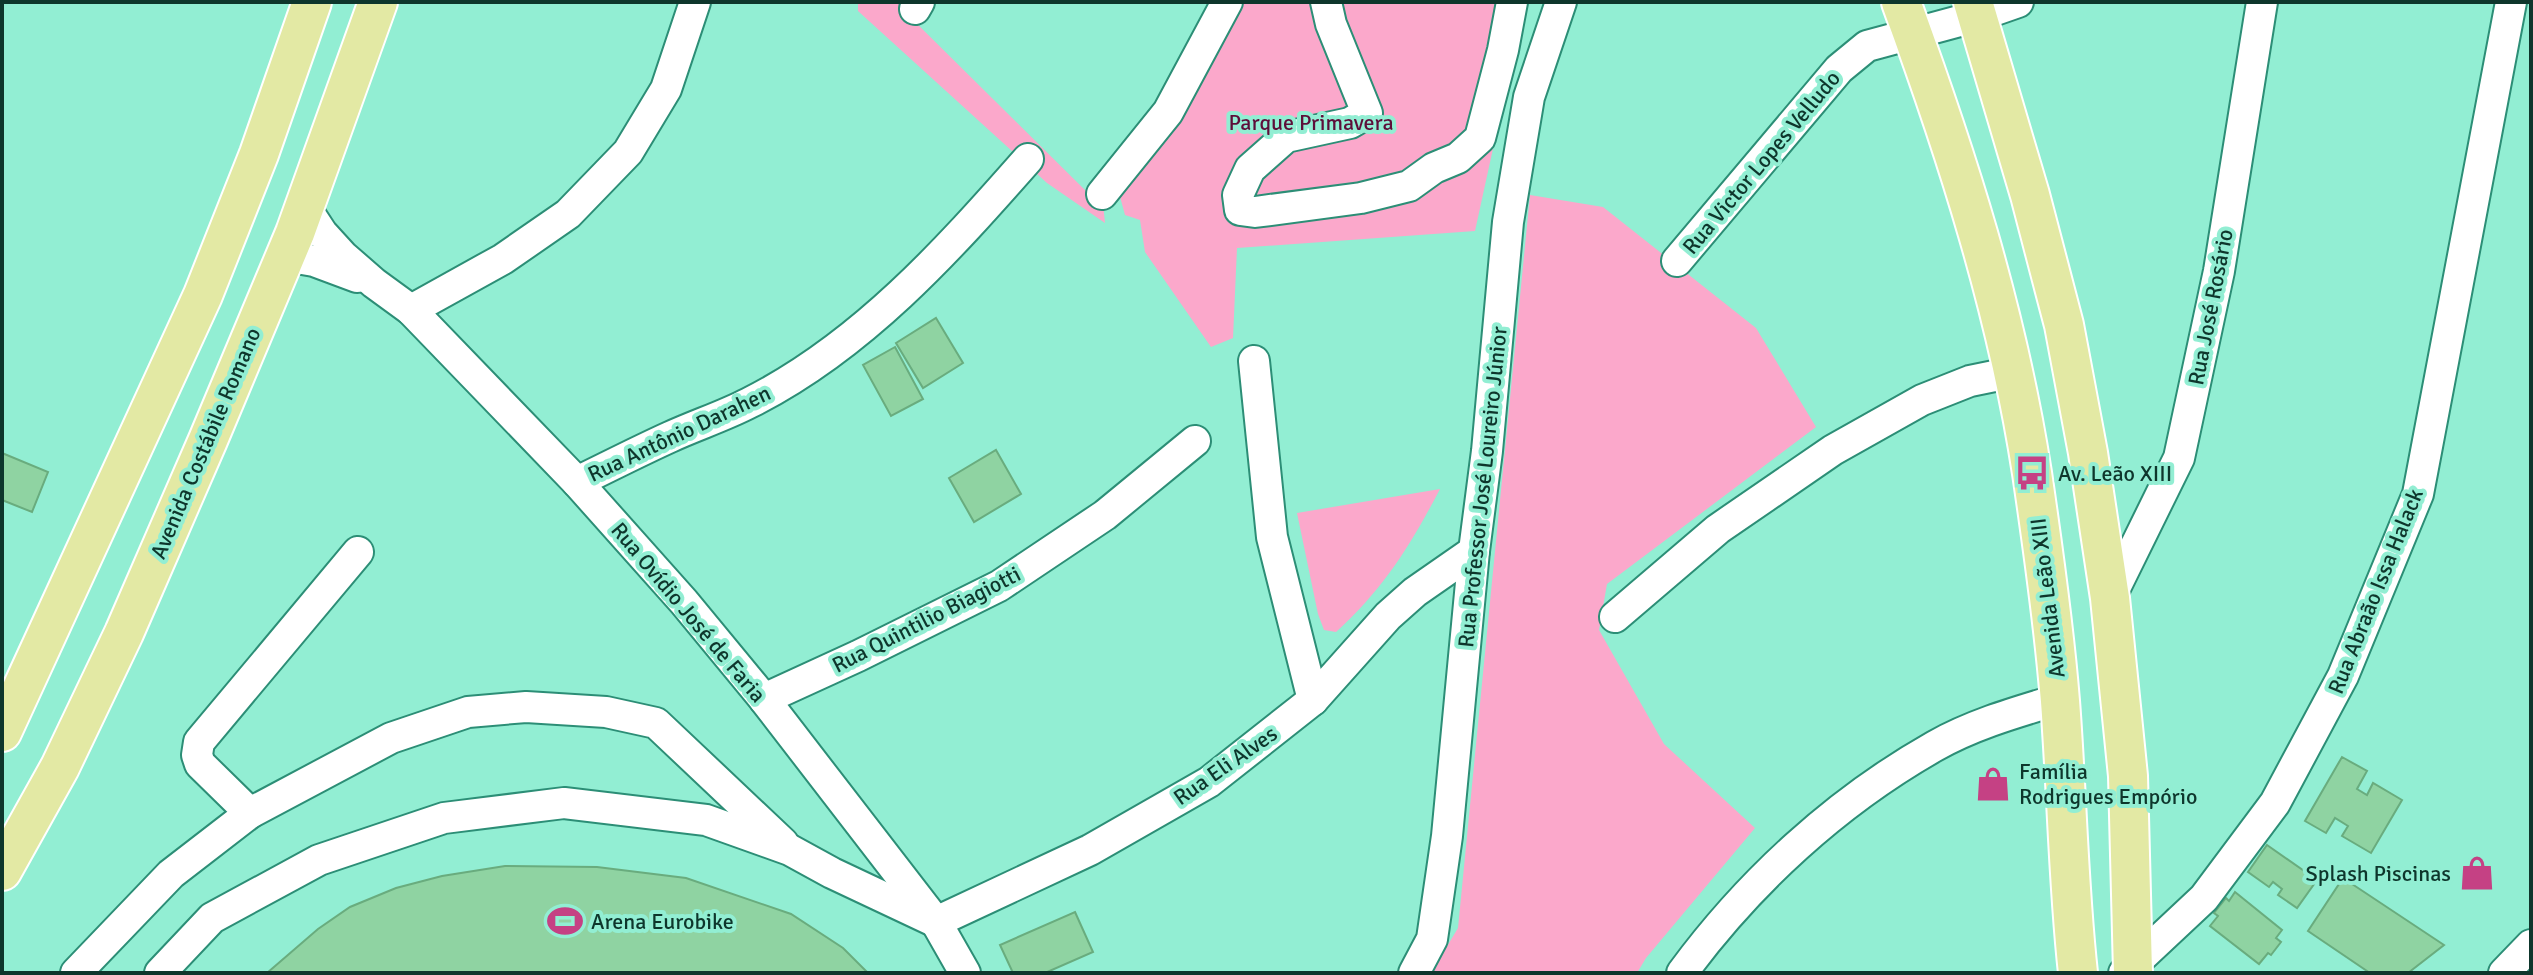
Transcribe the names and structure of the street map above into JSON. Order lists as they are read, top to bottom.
{
  "streets": {
    "main road": ["Avenida Costábile Romano", "Avenida Leão XIII"],
    "street": [
      "Rua Victor Lopes Velludo",
      "Rua José Rosário",
      "Rua Antônio Darahen",
      "Rua Professor José Loureiro Júnior",
      "Rua Abraão Issa Halack",
      "Rua Ovídio José de Faria",
      "Rua Quintilio Biagiotti",
      "Rua Eli Alves"
    ]
  },
  "crossings": [
    ["Rua Victor Lopes Velludo", "Avenida Leão XIII"],
    ["Rua Antônio Darahen", "Rua Ovídio José de Faria"],
    ["Avenida Costábile Romano", "Rua Ovídio José de Faria"],
    ["Rua Professor José Loureiro Júnior", "Rua Eli Alves"],
    ["Rua Ovídio José de Faria", "Rua Quintilio Biagiotti"],
    ["Rua Ovídio José de Faria", "Rua Eli Alves"]
  ],
  "parks": ["Parque Primavera"],
  "places": {
    "bus stop": ["Av. Leão XIII"],
    "shop": ["Família Rodrigues Empório", "Splash Piscinas"],
    "sports": ["Arena Eurobike"]
  }
}
